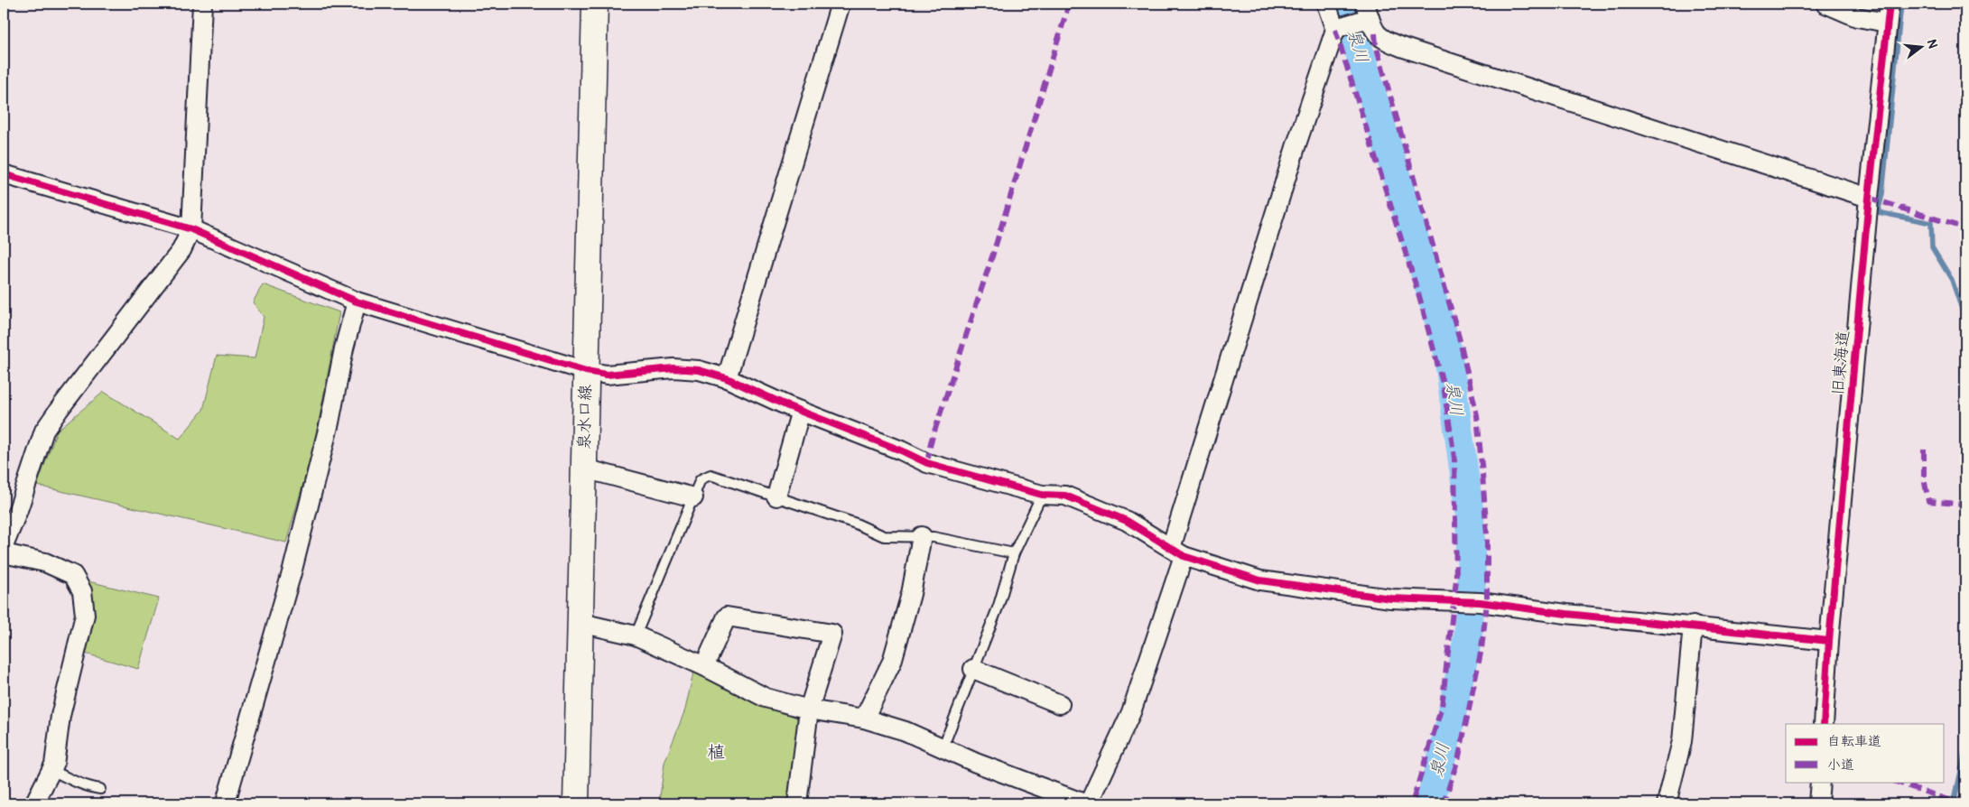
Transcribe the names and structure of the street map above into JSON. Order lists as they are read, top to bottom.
{
  "streets": {
    "main road": ["泉水口線"],
    "street": ["旧東海道"]
  },
  "districts": ["植"],
  "water": ["泉川"],
  "legend": ["自転車道", "小道"],
  "north": "right"
}
